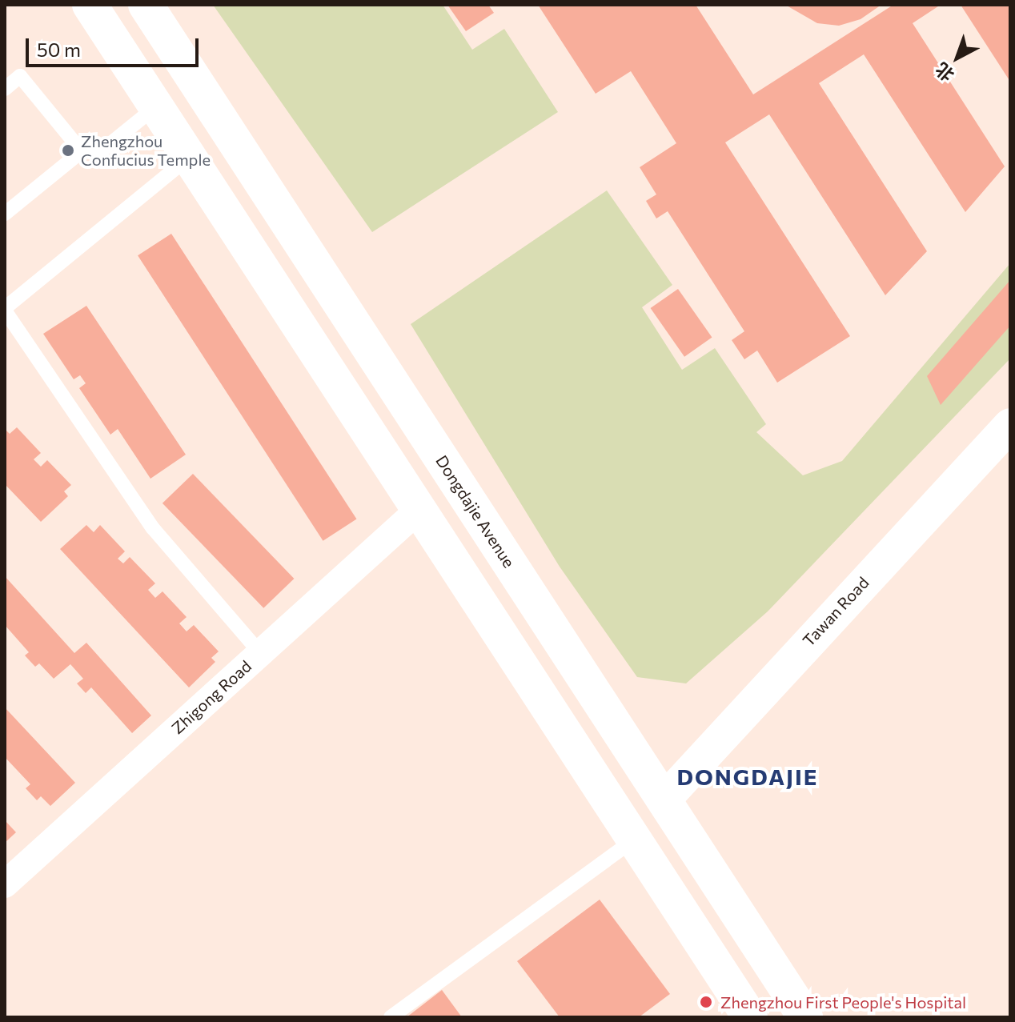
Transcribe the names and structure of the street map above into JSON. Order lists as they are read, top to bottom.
{
  "streets": {
    "main road": ["Dongdajie Avenue"],
    "street": ["Tawan Road", "Zhigong Road"]
  },
  "crossings": [
    ["Dongdajie Avenue", "Tawan Road"]
  ],
  "districts": ["DONGDAJIE"],
  "places": ["Zhengzhou Confucius Temple", "Zhengzhou First People's Hospital"],
  "scale_bar": "50 m",
  "north": "bottom left"
}
